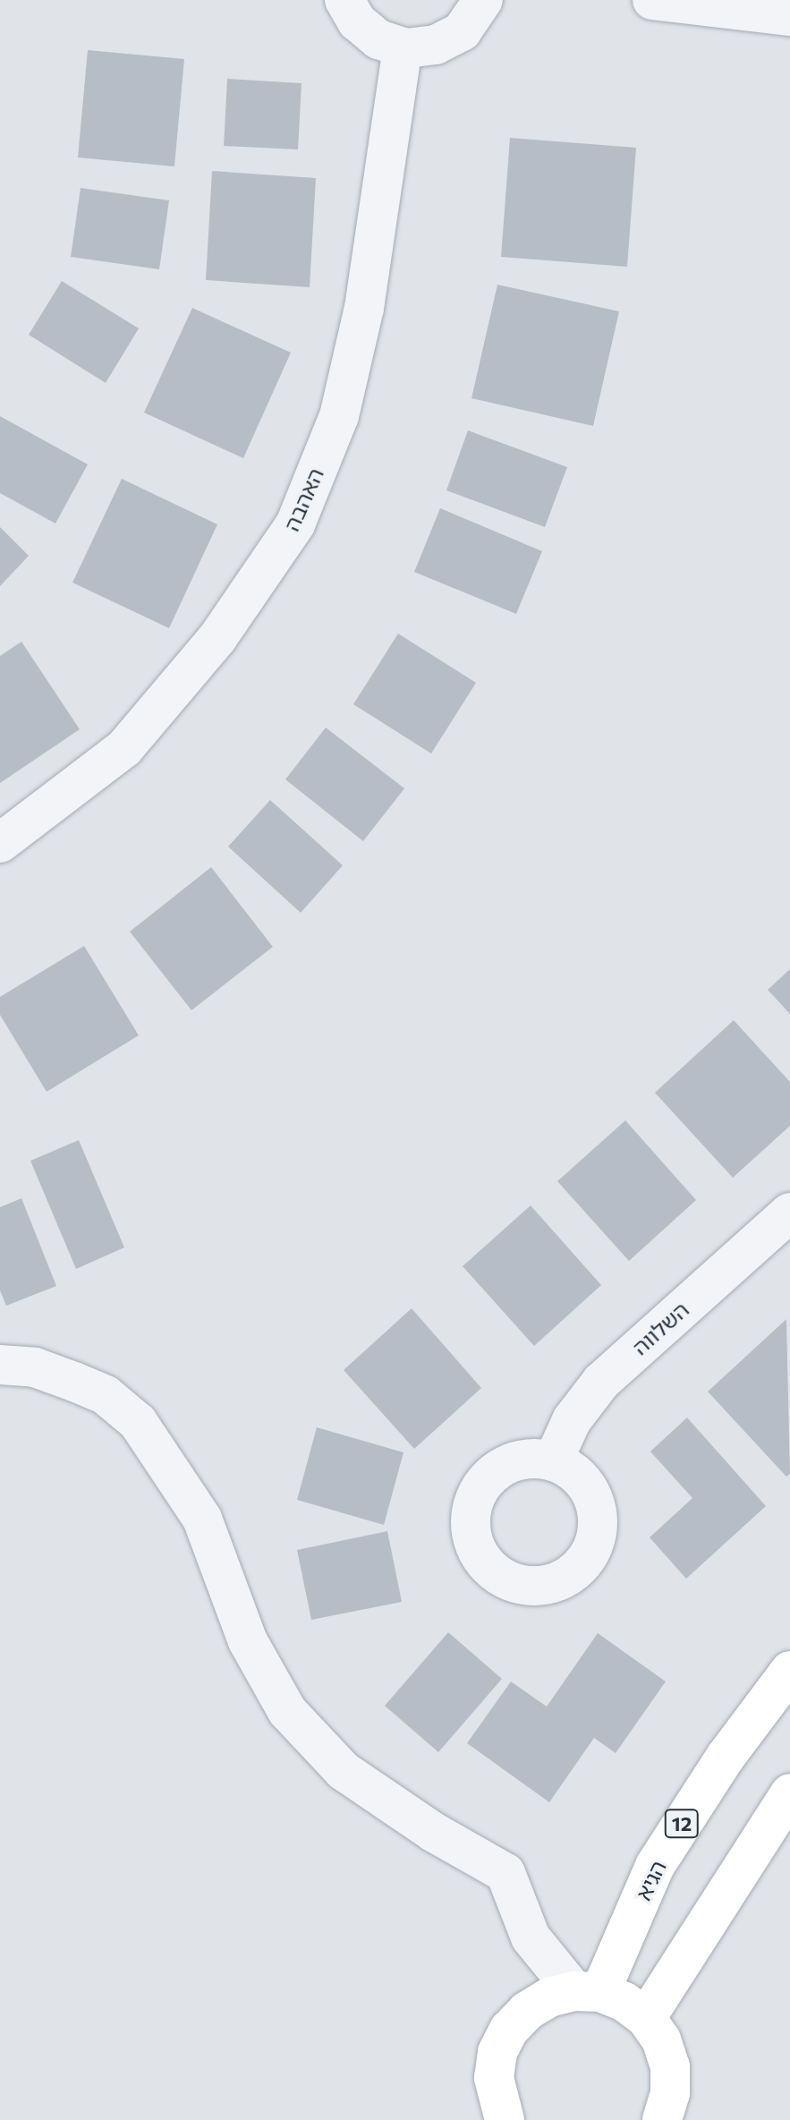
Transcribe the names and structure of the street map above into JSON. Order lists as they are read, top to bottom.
{
  "streets": {
    "highway": ["12", "הגיא"],
    "street": ["האהבה", "השלווה"]
  }
}
